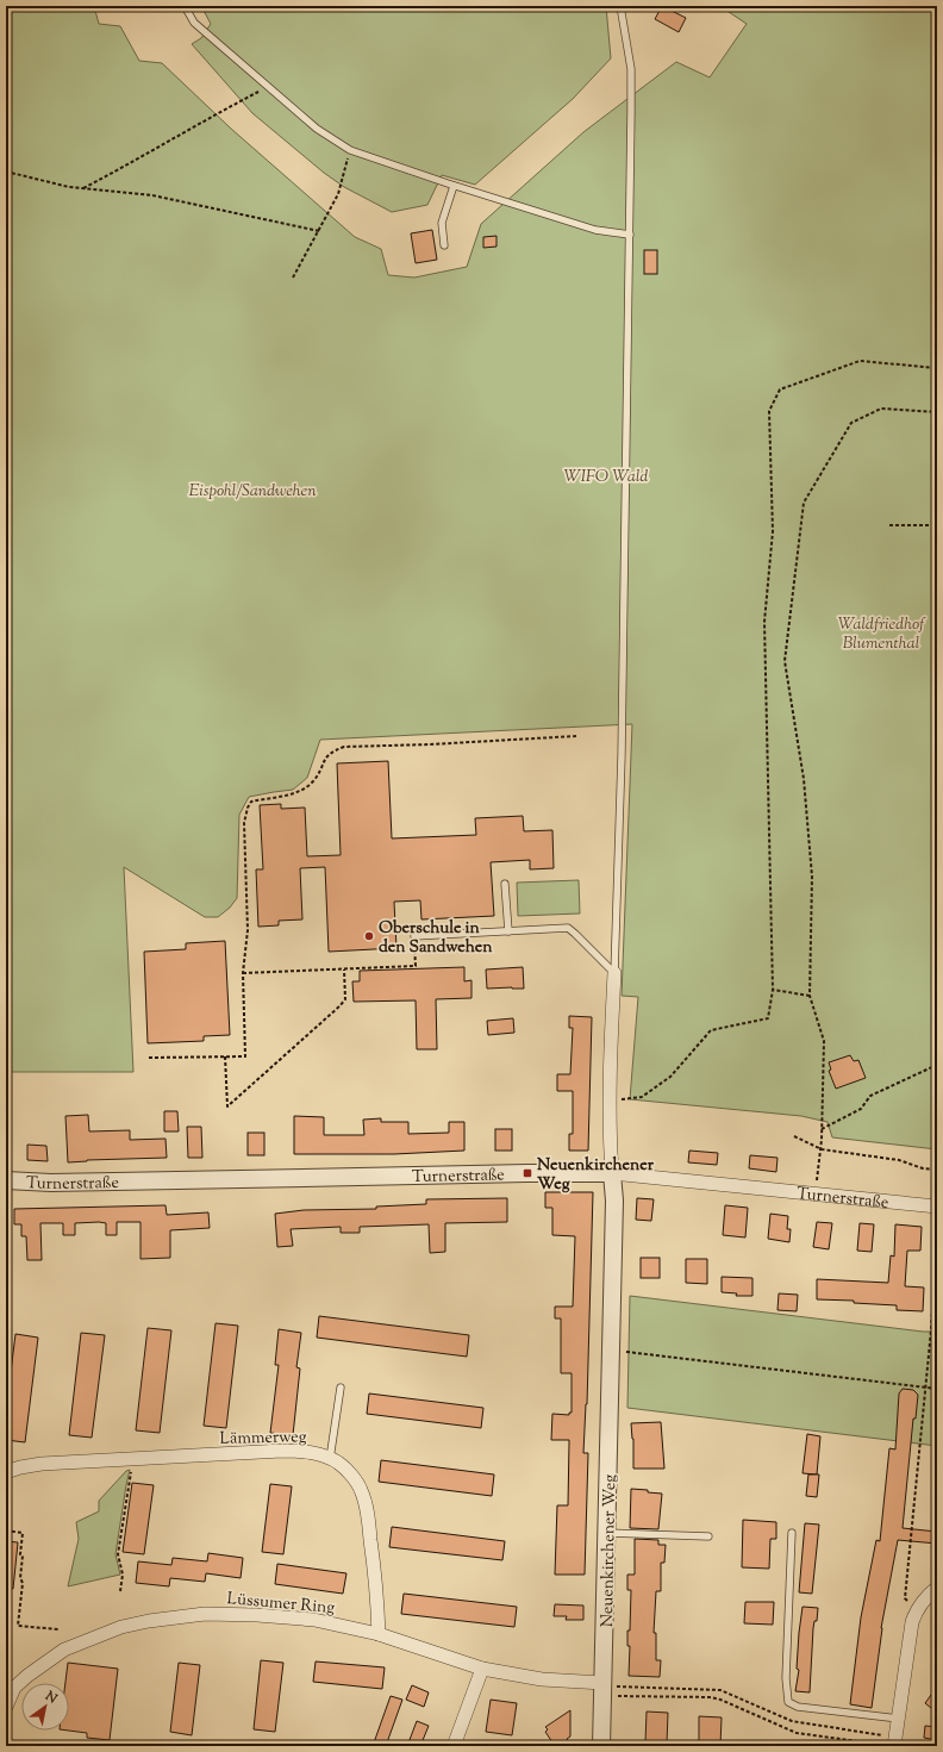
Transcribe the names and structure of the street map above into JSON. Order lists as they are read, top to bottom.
{
  "streets": {
    "street": [
      "Turnerstraße",
      "Lämmerweg",
      "Neuenkirchener Weg",
      "Lüssumer Ring"
    ]
  },
  "crossings": [
    ["Turnerstraße", "Neuenkirchener Weg"],
    ["Lämmerweg", "Lüssumer Ring"],
    ["Neuenkirchener Weg", "Lüssumer Ring"]
  ],
  "parks": ["WIFO Wald", "Eispohl/Sandwehen", "Waldfriedhof Blumenthal"],
  "places": {
    "other": ["Oberschule in den Sandwehen"],
    "transit": ["Neuenkirchener Weg"]
  },
  "north": "top right"
}
